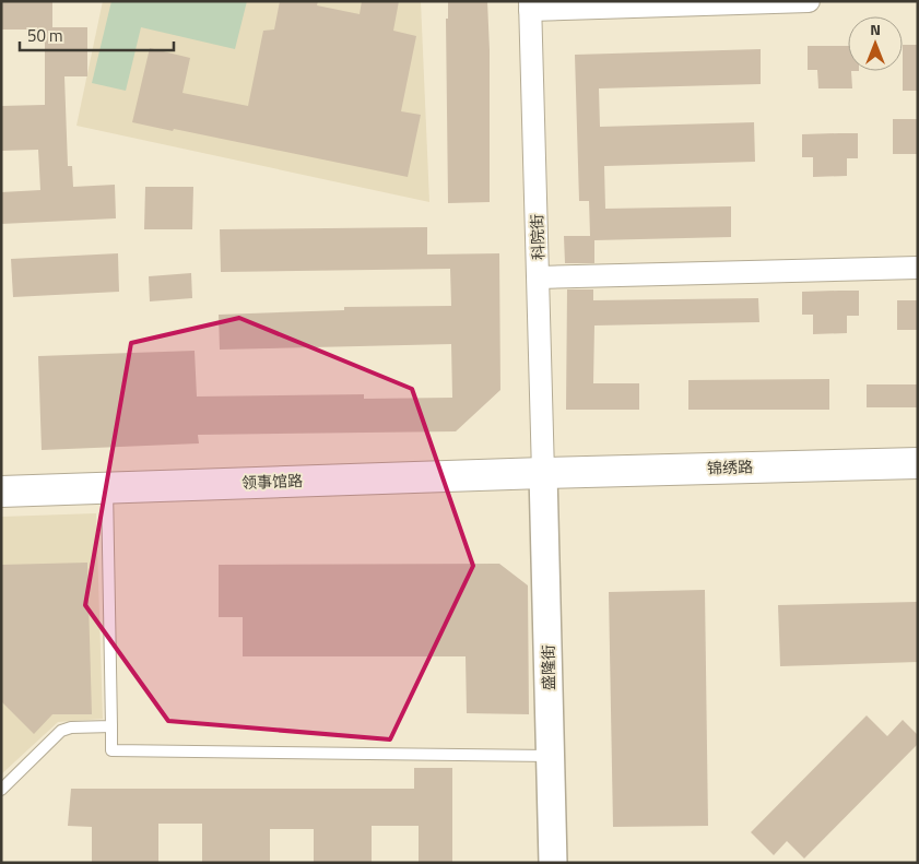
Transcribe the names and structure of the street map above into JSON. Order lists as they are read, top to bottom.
{
  "streets": {
    "main road": ["锦绣路", "领事馆路"],
    "street": ["科院街", "盛隆街"]
  },
  "crossings": [
    ["科院街", "锦绣路"],
    ["科院街", "领事馆路"],
    ["科院街", "盛隆街"],
    ["锦绣路", "领事馆路"],
    ["锦绣路", "盛隆街"],
    ["领事馆路", "盛隆街"]
  ],
  "scale_bar": "50 m",
  "north": "top"
}
